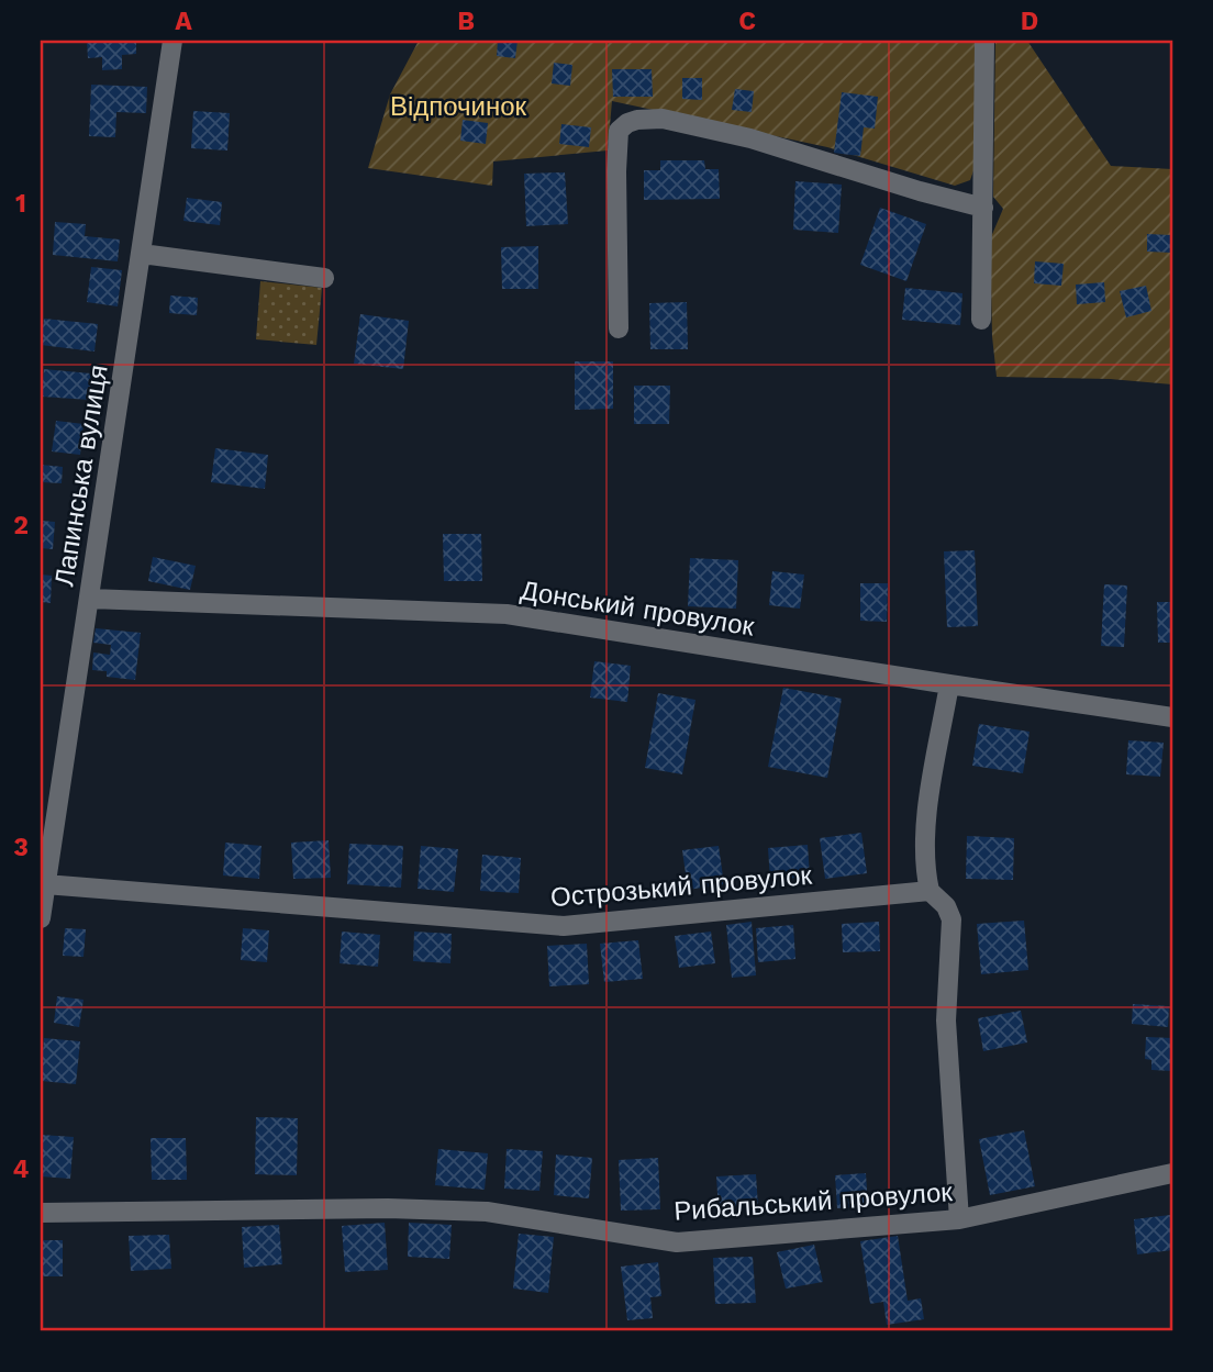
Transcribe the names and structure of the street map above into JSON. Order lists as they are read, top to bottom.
{
  "streets": {
    "street": [
      "Лапинська вулиця",
      "Донський провулок",
      "Острозький провулок",
      "Рибальський провулок"
    ]
  },
  "crossings": [
    ["Лапинська вулиця", "Донський провулок"],
    ["Лапинська вулиця", "Острозький провулок"]
  ],
  "parks": ["Відпочинок"],
  "grid": {
    "columns": [
      "A",
      "B",
      "C",
      "D"
    ],
    "rows": [
      "1",
      "2",
      "3",
      "4"
    ]
  }
}
